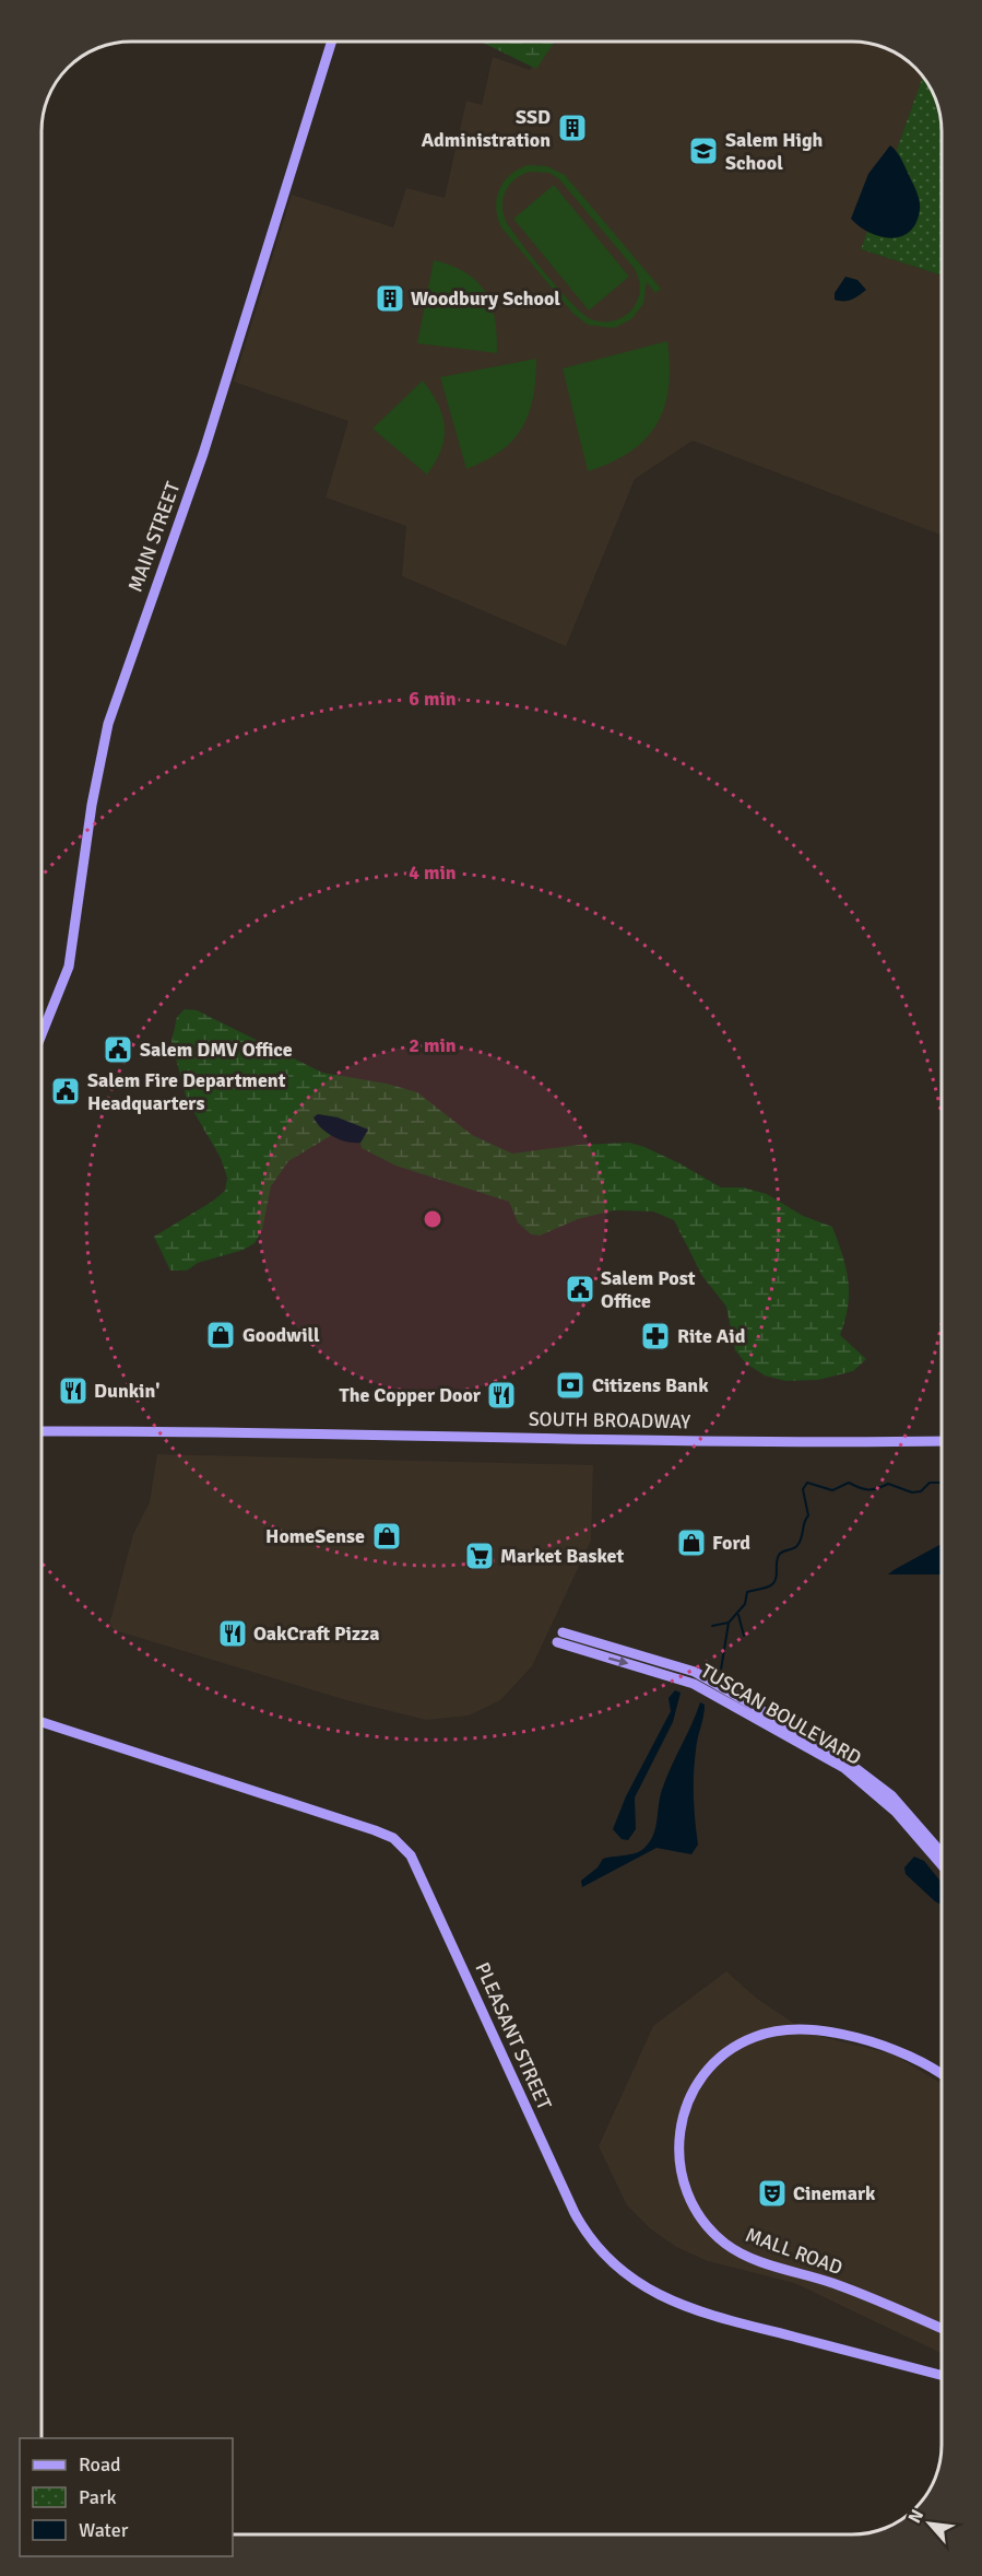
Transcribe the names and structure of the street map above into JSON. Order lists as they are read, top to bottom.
{
  "streets": {
    "main road": [
      "MAIN STREET",
      "SOUTH BROADWAY",
      "TUSCAN BOULEVARD",
      "PLEASANT STREET",
      "MALL ROAD"
    ]
  },
  "places": {
    "building": ["SSD Administration", "Woodbury School"],
    "school or university": ["Salem High School"],
    "public building": ["Salem DMV Office", "Salem Fire Department Headquarters", "Salem Post Office"],
    "shop": ["Goodwill", "HomeSense", "Ford"],
    "pharmacy": ["Rite Aid"],
    "bank": ["Citizens Bank"],
    "restaurant": ["Dunkin'", "The Copper Door", "OakCraft Pizza"],
    "supermarket": ["Market Basket"],
    "theatre": ["Cinemark"]
  },
  "legend": ["Road", "Park", "Water"],
  "north": "top left",
  "rings": ["6 min", "4 min", "2 min"]
}
